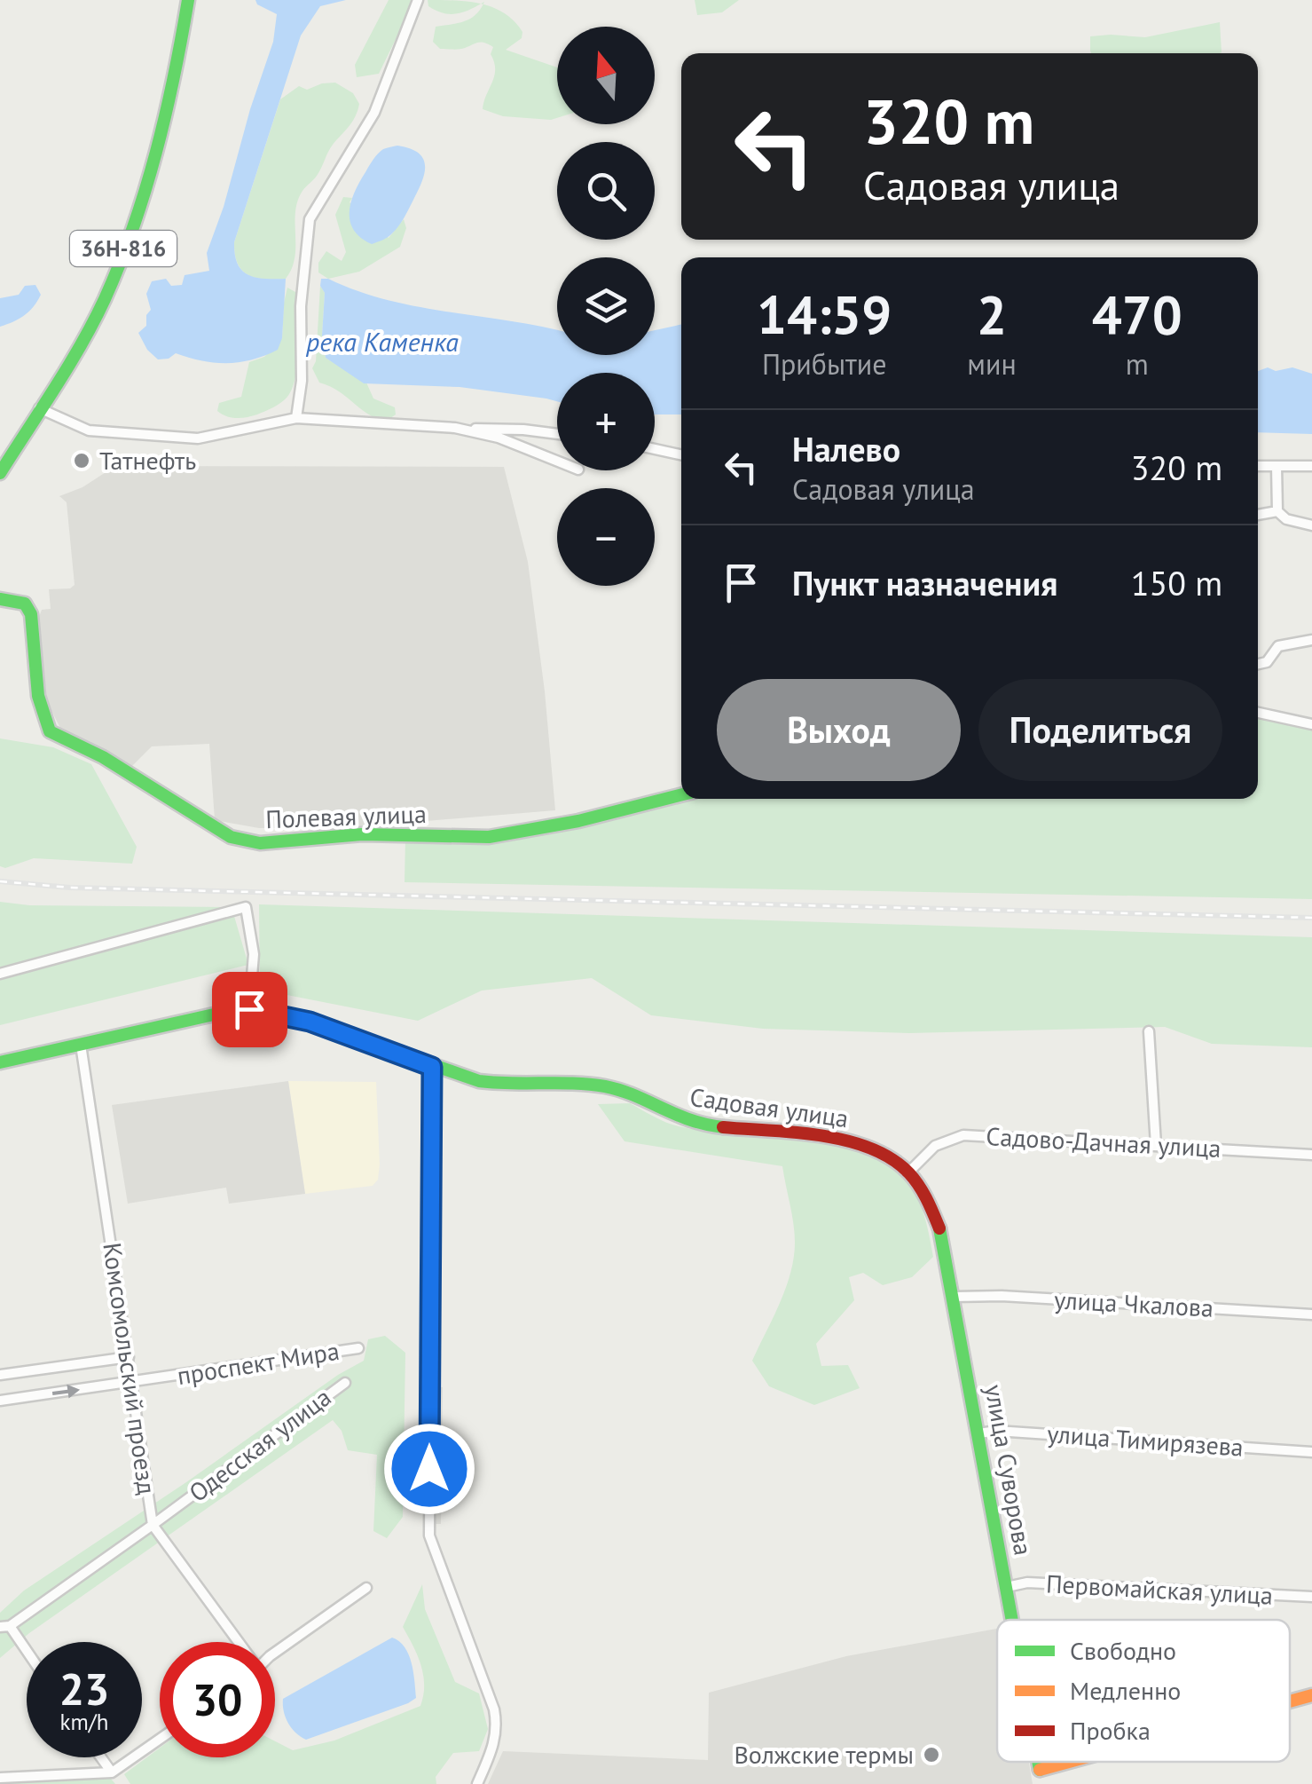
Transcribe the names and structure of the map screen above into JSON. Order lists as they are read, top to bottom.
{
  "streets": {
    "main road": [
      "36Н-816",
      "Полевая улица",
      "Садовая улица",
      "улица Суворова"
    ],
    "street": [
      "Садово-Дачная улица",
      "улица Чкалова",
      "проспект Мира",
      "Комсомольский проезд",
      "улица Тимирязева",
      "Одесская улица",
      "Первомайская улица"
    ]
  },
  "crossings": [
    ["Садовая улица", "Садово-Дачная улица"],
    ["Садовая улица", "Комсомольский проезд"],
    ["Садовая улица", "улица Суворова"],
    ["Садово-Дачная улица", "улица Суворова"],
    ["улица Чкалова", "улица Суворова"],
    ["проспект Мира", "Комсомольский проезд"],
    ["Комсомольский проезд", "Одесская улица"],
    ["улица Тимирязева", "улица Суворова"],
    ["улица Суворова", "Первомайская улица"]
  ],
  "water": ["река Каменка"],
  "places": ["Татнефть", "Волжские термы"],
  "legend": ["Свободно", "Медленно", "Пробка"],
  "north": "top",
  "page": {
    "map_buttons": ["+", "−"],
    "turn": ["320 m", "Садовая улица"],
    "eta": [
      "14:59",
      "Прибытие",
      "2",
      "мин",
      "470",
      "m"
    ],
    "list": [
      {
        "name": "Налево",
        "note": "Садовая улица",
        "value": "320 m"
      },
      {
        "name": "Пункт назначения",
        "value": "150 m"
      }
    ],
    "buttons": ["Выход", "Поделиться"],
    "speed": "23 km/h",
    "limit": "30"
  }
}
